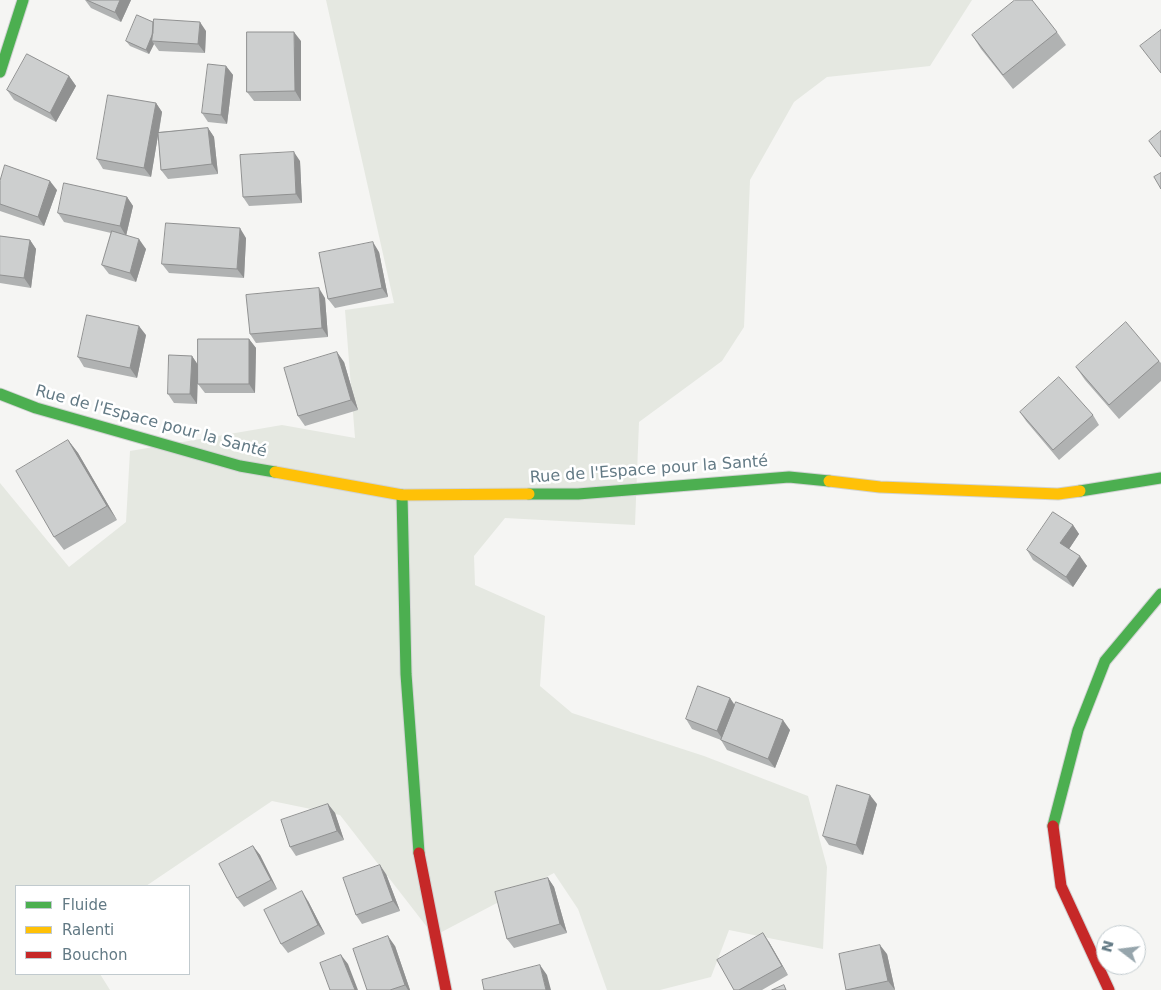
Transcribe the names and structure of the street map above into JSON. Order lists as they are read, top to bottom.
{
  "streets": {
    "street": ["Rue de l'Espace pour la Santé"]
  },
  "legend": ["Fluide", "Ralenti", "Bouchon"],
  "north": "left"
}
